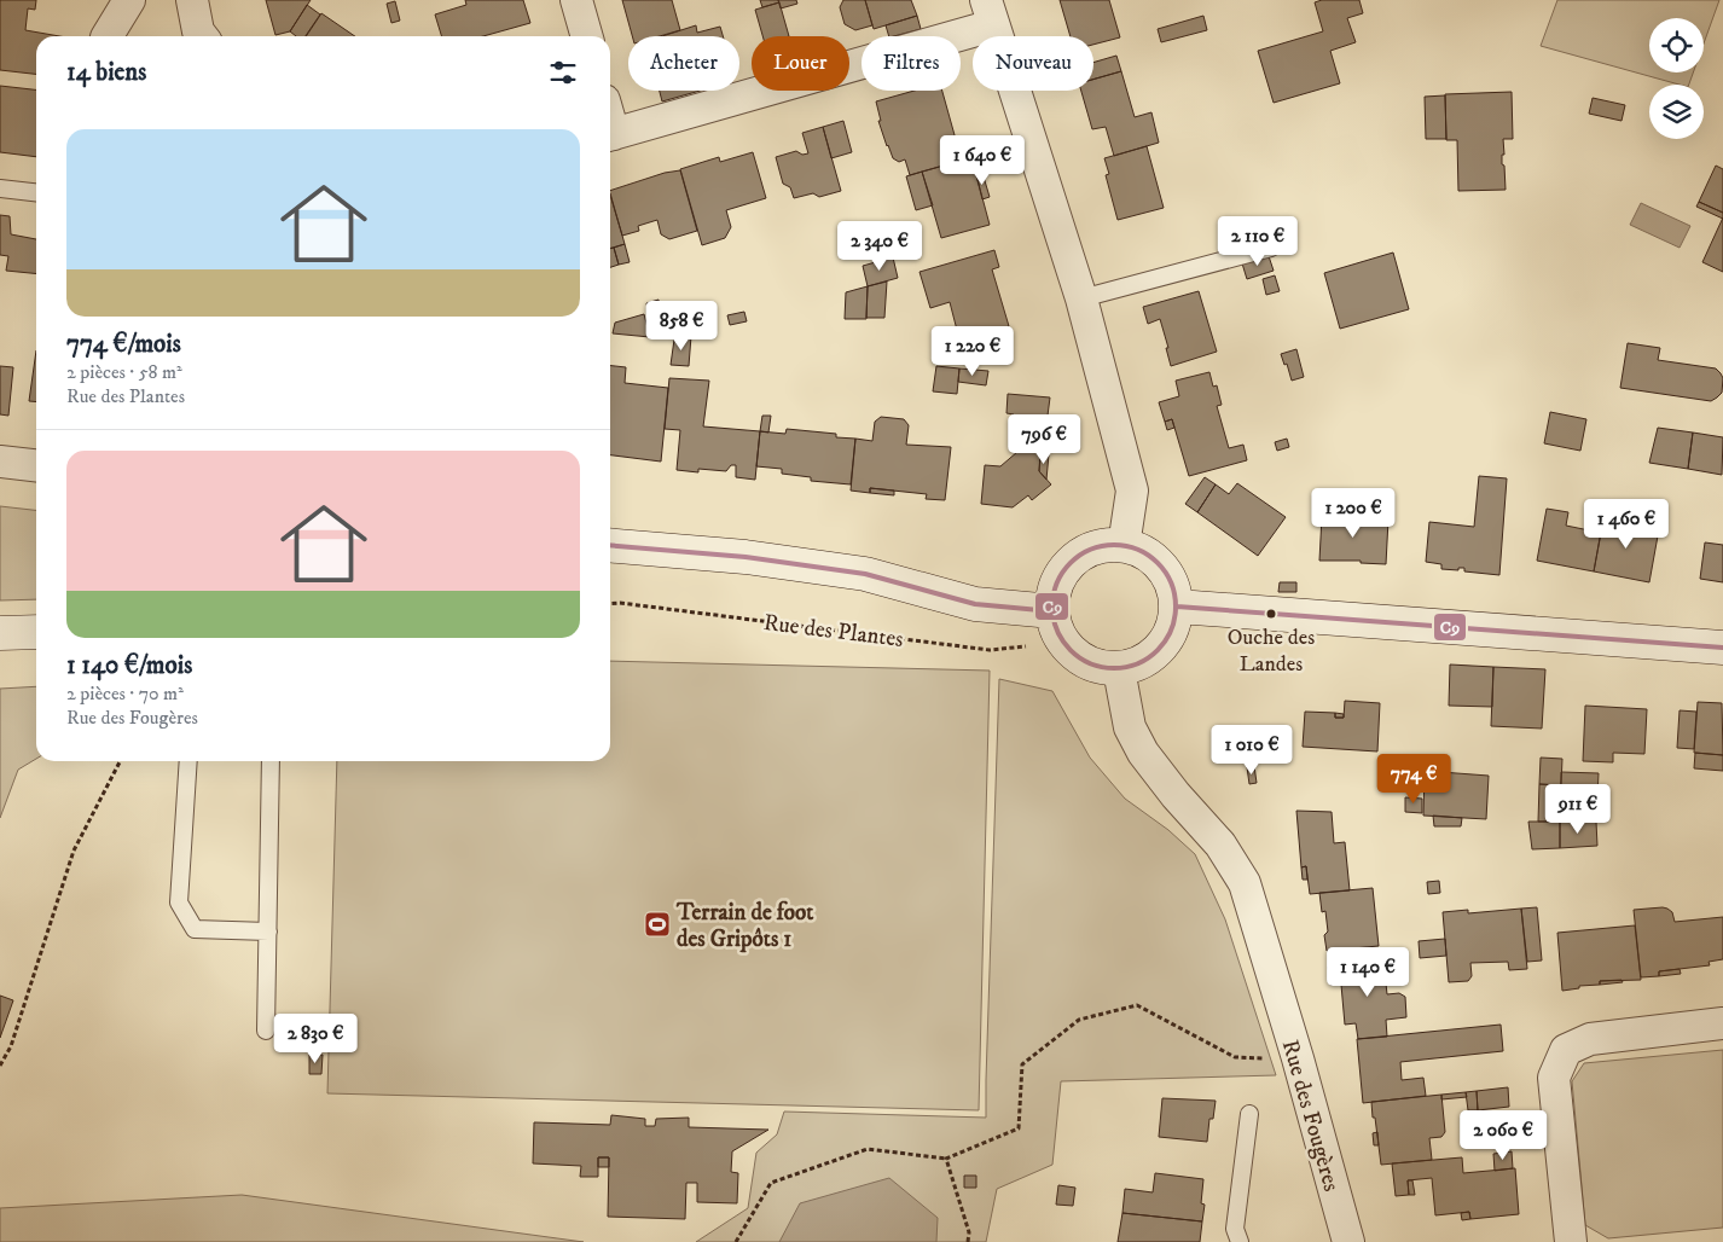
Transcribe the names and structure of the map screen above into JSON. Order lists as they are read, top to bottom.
{
  "streets": {
    "street": ["Rue des Fougères"],
    "path": ["Rue des Plantes"]
  },
  "crossings": [
    ["Rue des Plantes", "Rue des Fougères"]
  ],
  "places": {
    "other": ["Ouche des Landes"],
    "sports": ["Terrain de foot des Gripôts 1"]
  },
  "lines": ["transit line C9"],
  "page": {
    "chip": [
      "Acheter",
      "Louer",
      "Filtres",
      "Nouveau"
    ],
    "heading": "14 biens",
    "list": [
      {
        "name": "774 €/mois",
        "note": "2 pièces · 58 m² · Rue des Plantes"
      },
      {
        "name": "1 140 €/mois",
        "note": "2 pièces · 70 m² · Rue des Fougères"
      }
    ],
    "price": [
      "1 640 €",
      "2 110 €",
      "2 340 €",
      "858 €",
      "1 220 €",
      "796 €",
      "1 200 €",
      "1 460 €",
      "1 010 €",
      "774 €",
      "911 €",
      "1 140 €",
      "2 830 €",
      "2 060 €"
    ]
  }
}
